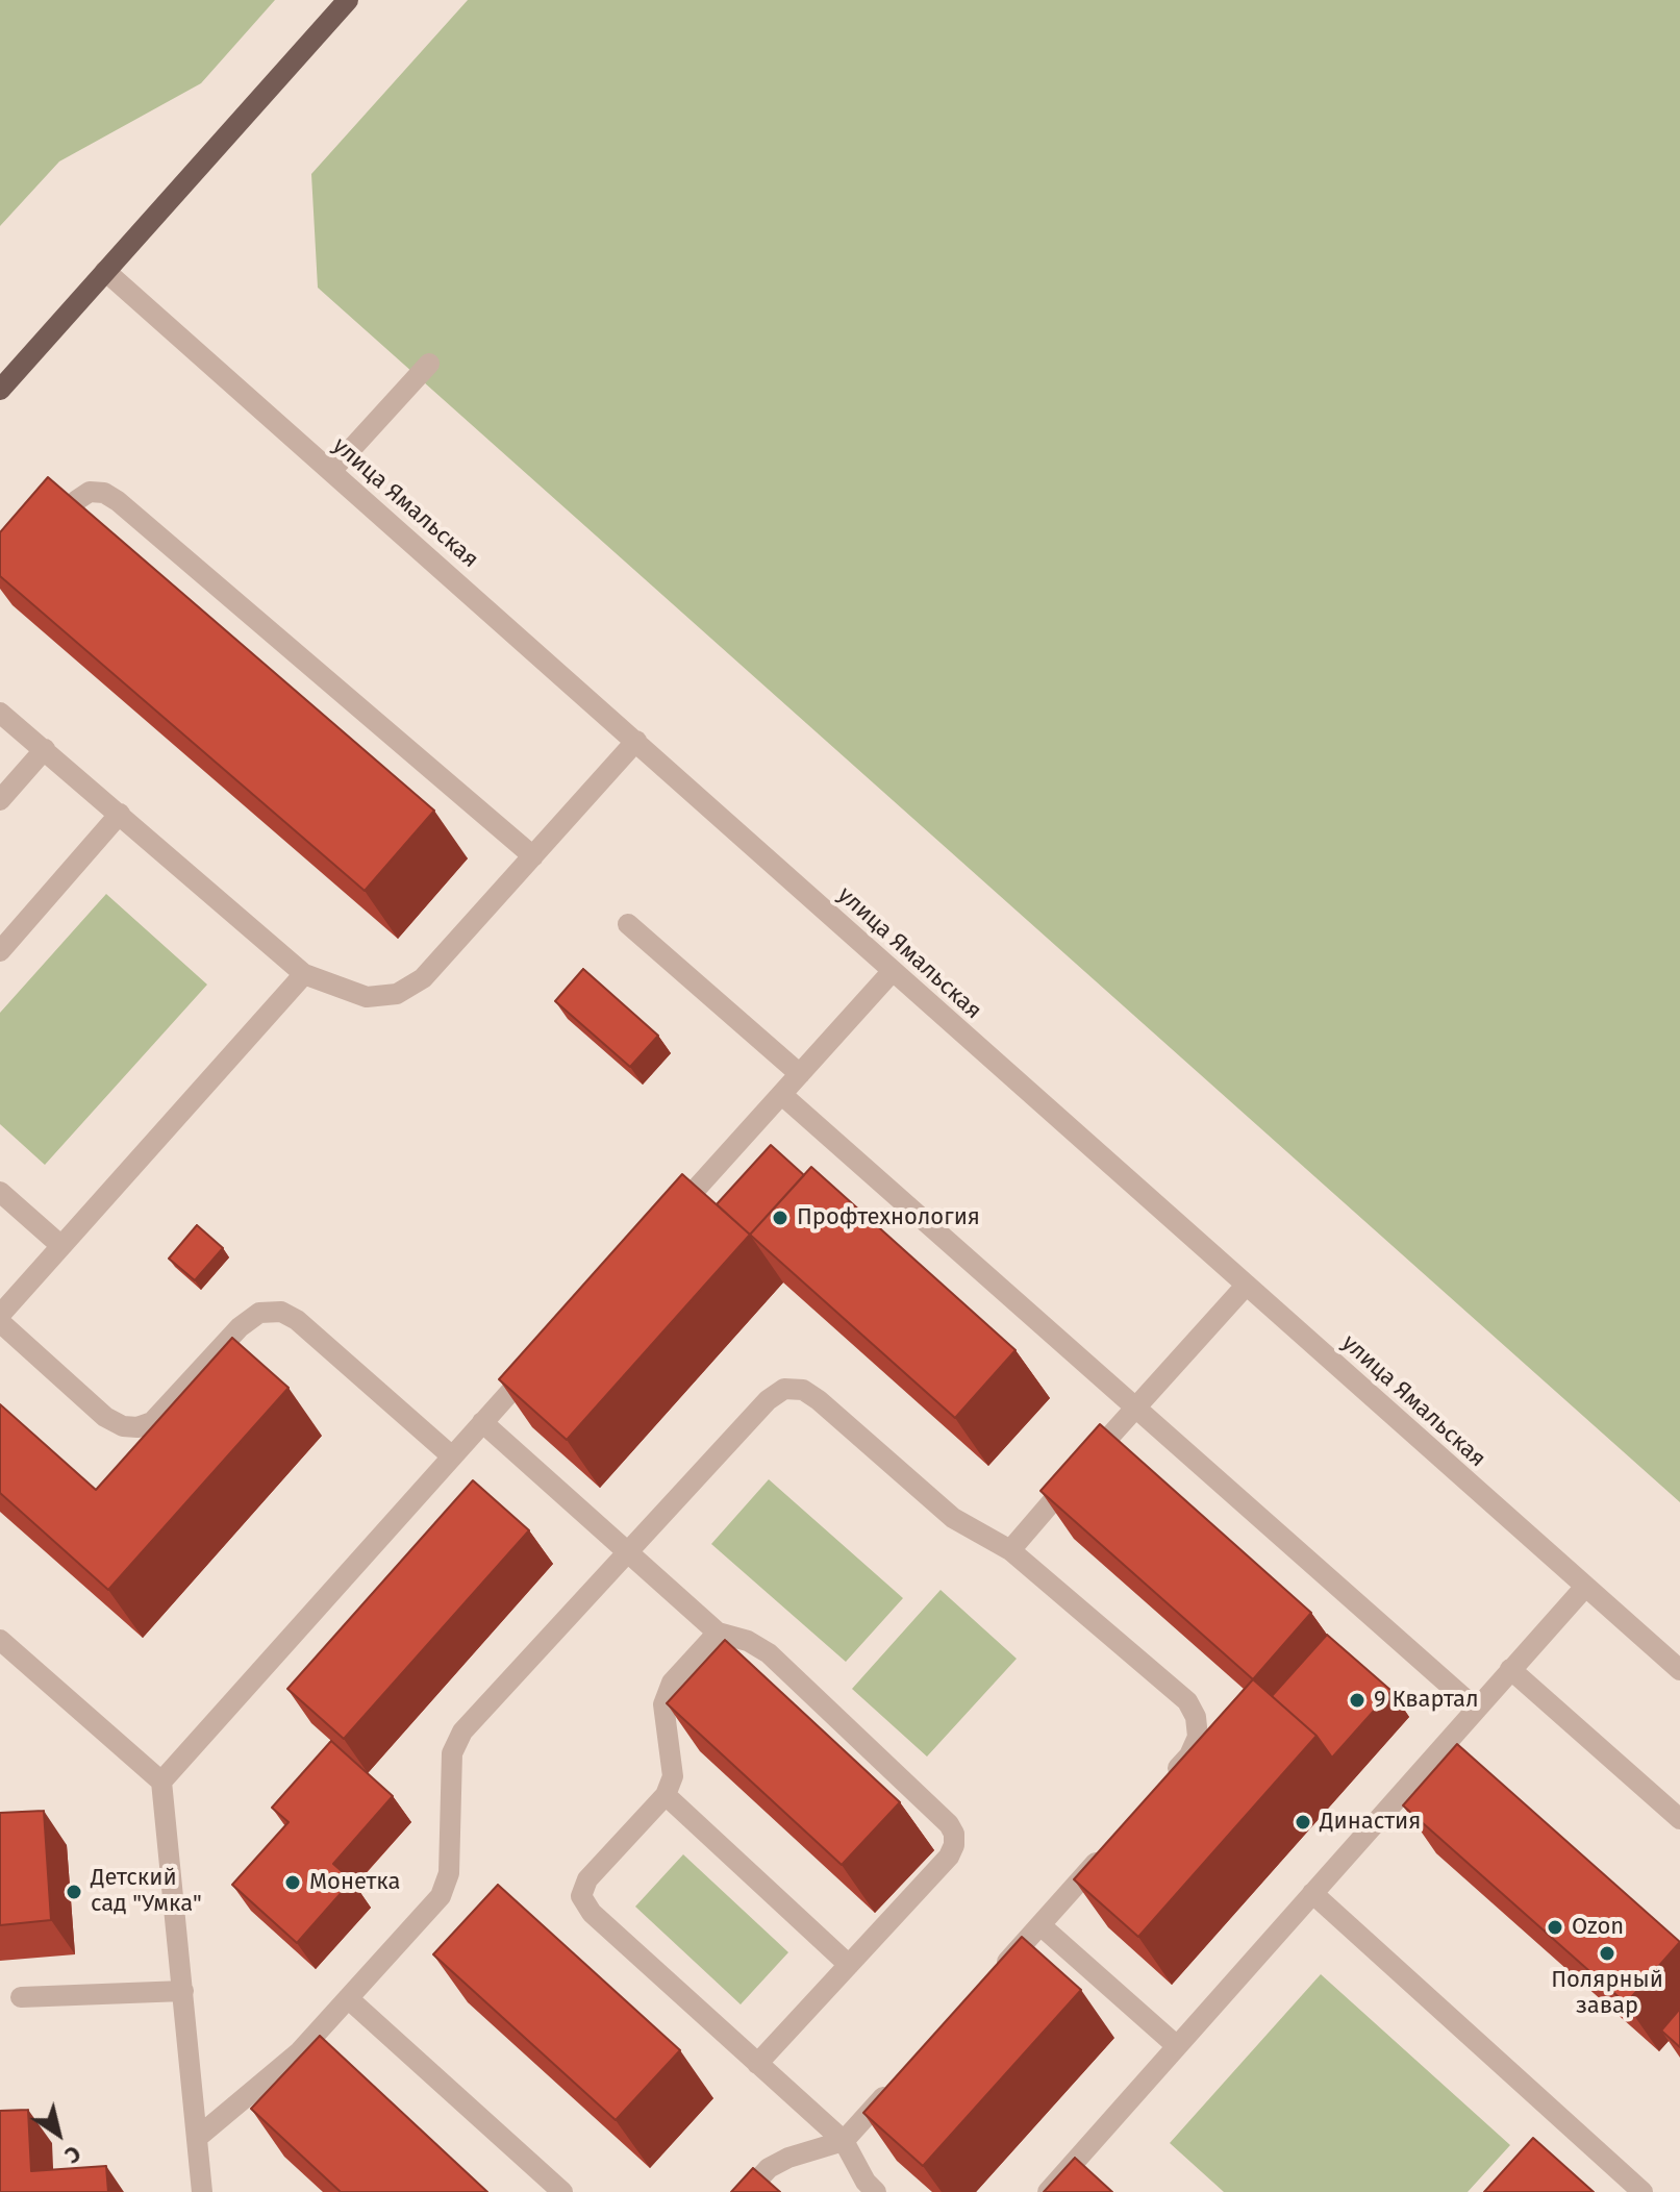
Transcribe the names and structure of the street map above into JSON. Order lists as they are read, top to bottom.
{
  "streets": {
    "street": ["улица Ямальская"]
  },
  "places": [
    "Профтехнология",
    "9 Квартал",
    "Династия",
    "Монетка",
    "Детский сад \"Умка\"",
    "Ozon",
    "Полярный завар"
  ],
  "north": "bottom right"
}
